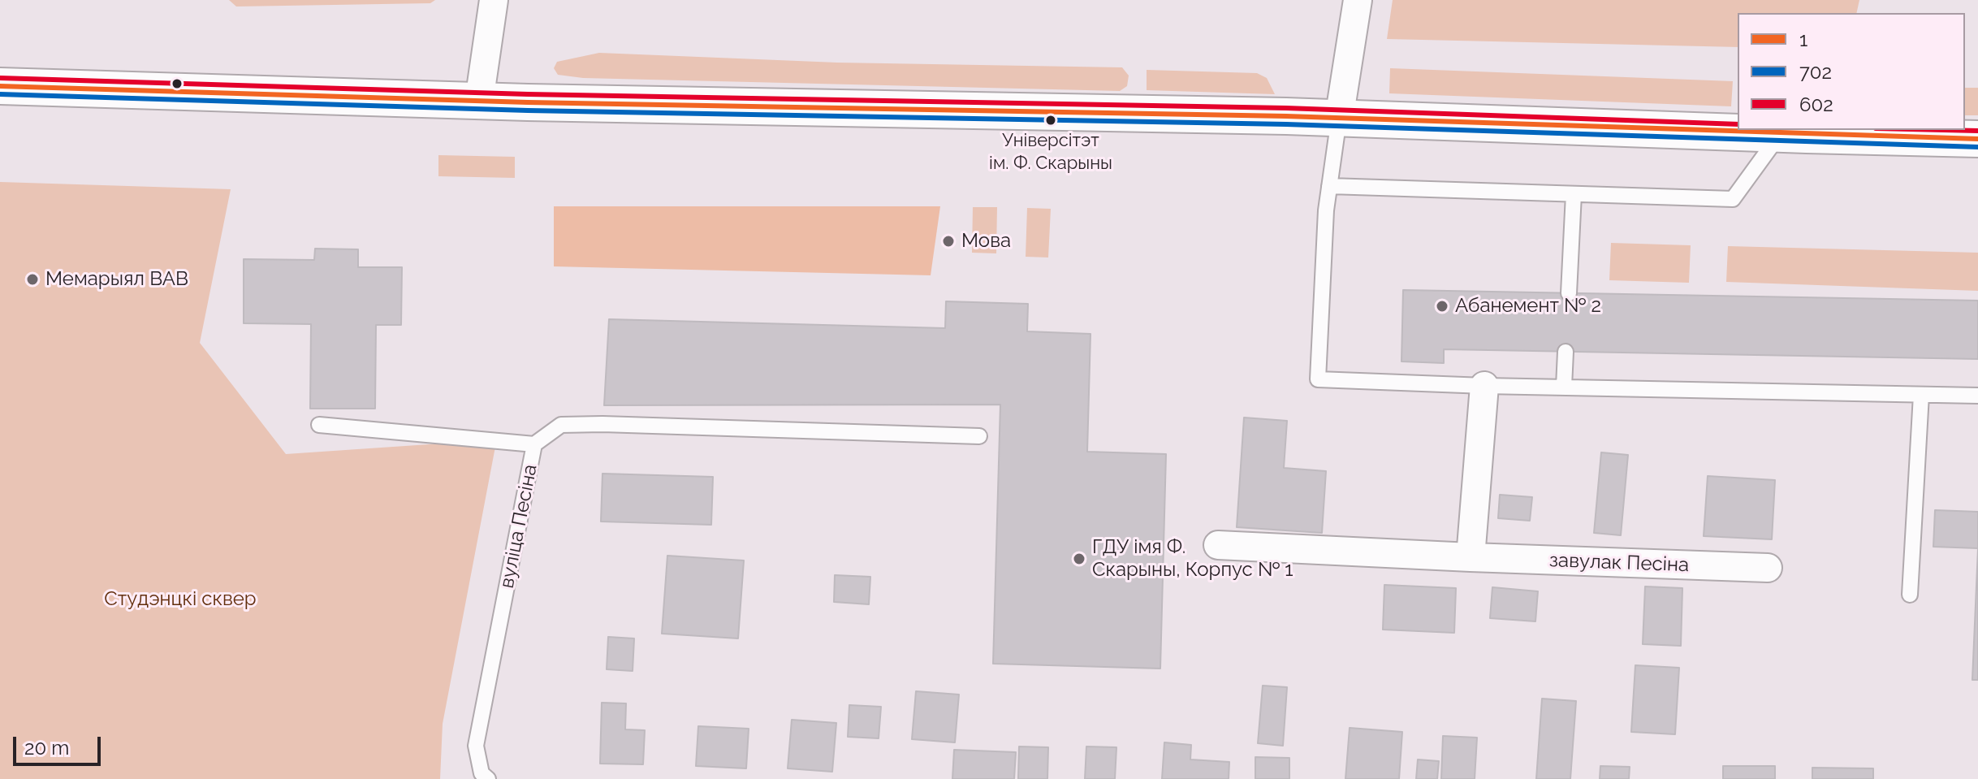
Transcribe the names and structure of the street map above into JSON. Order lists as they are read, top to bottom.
{
  "streets": {
    "street": ["завулак Песіна"],
    "lane": ["вуліца Песіна"]
  },
  "parks": ["Студэнцкі сквер"],
  "places": [
    "Універсітэт ім. Ф. Скарыны",
    "Мова",
    "Мемарыял ВАВ",
    "Абанемент № 2",
    "ГДУ імя Ф. Скарыны, Корпус № 1"
  ],
  "lines": ["transit line 602", "transit line 1", "transit line 702"],
  "legend": ["1", "702", "602"],
  "scale_bar": "20 m"
}
